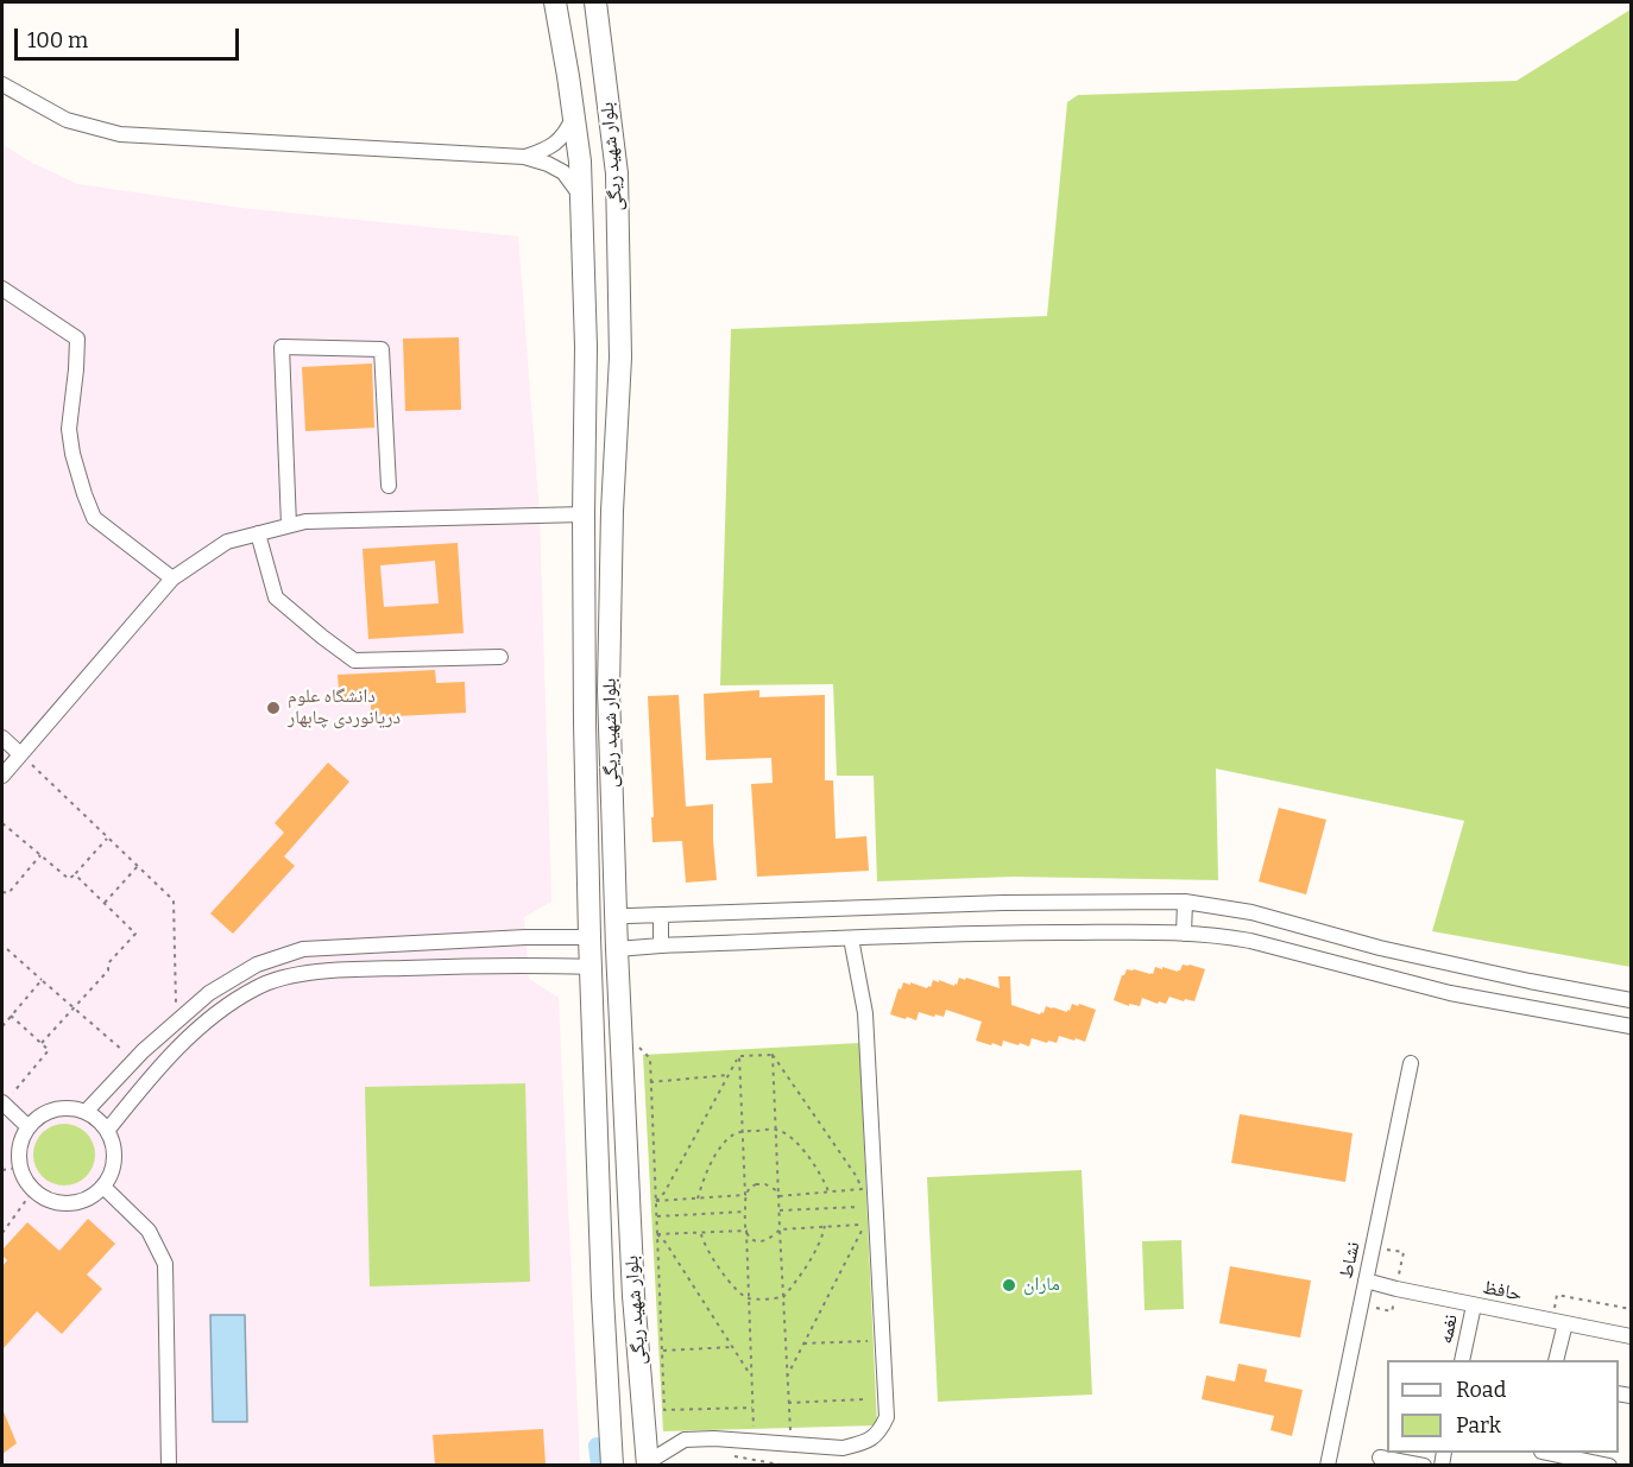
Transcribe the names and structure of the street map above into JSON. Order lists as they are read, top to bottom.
{
  "streets": {
    "highway": ["بلوار شهید ریگی"],
    "street": ["نشاط", "حافظ", "نغمه"]
  },
  "crossings": [
    ["نشاط", "حافظ"],
    ["حافظ", "نغمه"]
  ],
  "places": ["دانشگاه علوم دریانوردی چابهار", "ماران"],
  "legend": ["Road", "Park"],
  "scale_bar": "100 m"
}
